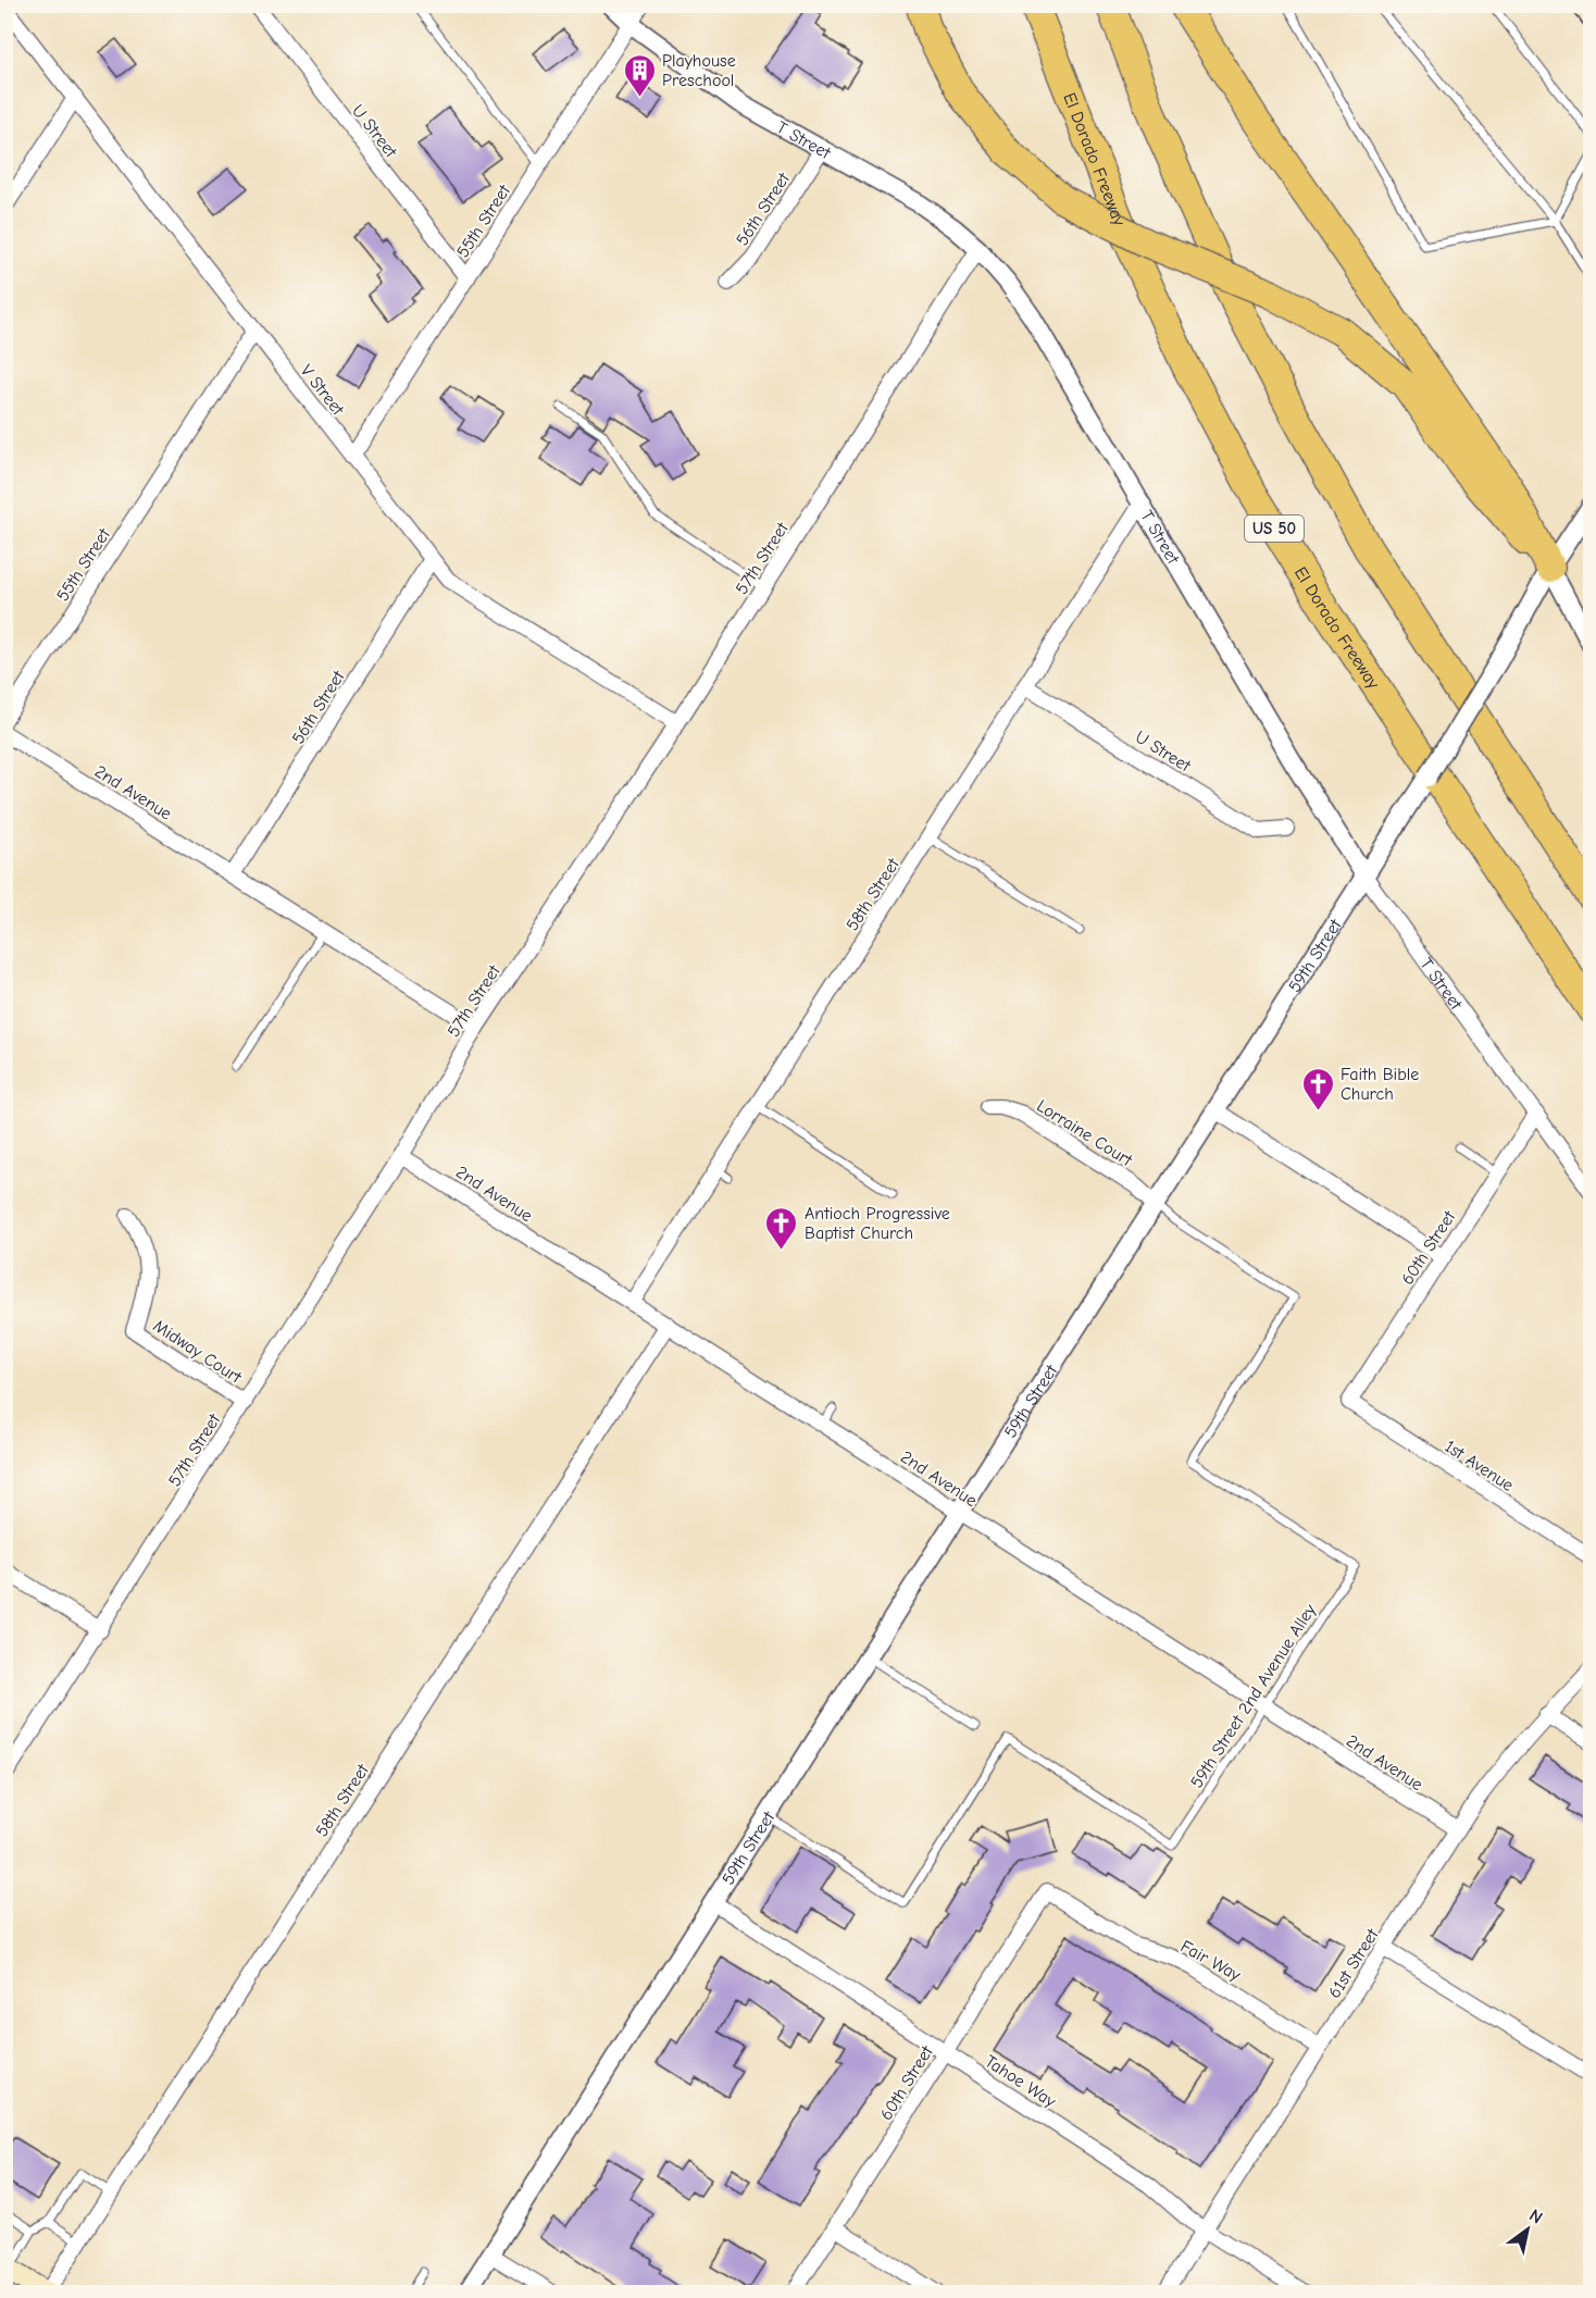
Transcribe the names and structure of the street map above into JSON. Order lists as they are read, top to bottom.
{
  "streets": {
    "highway": ["El Dorado Freeway", "US 50"],
    "street": [
      "U Street",
      "T Street",
      "56th Street",
      "55th Street",
      "V Street",
      "57th Street",
      "2nd Avenue",
      "58th Street",
      "59th Street",
      "Lorraine Court",
      "60th Street",
      "Midway Court",
      "1st Avenue",
      "Fair Way",
      "61st Street",
      "Tahoe Way"
    ],
    "lane": ["59th Street 2nd Avenue Alley"]
  },
  "crossings": [
    ["U Street", "55th Street"],
    ["U Street", "58th Street"],
    ["T Street", "56th Street"],
    ["T Street", "55th Street"],
    ["T Street", "57th Street"],
    ["T Street", "58th Street"],
    ["T Street", "59th Street"],
    ["T Street", "60th Street"],
    ["56th Street", "V Street"],
    ["56th Street", "2nd Avenue"],
    ["55th Street", "V Street"],
    ["V Street", "57th Street"],
    ["57th Street", "2nd Avenue"],
    ["57th Street", "Midway Court"],
    ["2nd Avenue", "58th Street"],
    ["2nd Avenue", "59th Street"],
    ["2nd Avenue", "59th Street 2nd Avenue Alley"],
    ["2nd Avenue", "61st Street"],
    ["59th Street", "Lorraine Court"],
    ["59th Street", "59th Street 2nd Avenue Alley"],
    ["59th Street", "Tahoe Way"],
    ["Lorraine Court", "59th Street 2nd Avenue Alley"],
    ["60th Street", "1st Avenue"],
    ["60th Street", "Fair Way"],
    ["60th Street", "Tahoe Way"],
    ["Fair Way", "61st Street"],
    ["61st Street", "Tahoe Way"]
  ],
  "places": {
    "building": ["Playhouse Preschool"],
    "church": ["Faith Bible Church", "Antioch Progressive Baptist Church"]
  },
  "north": "top right"
}
